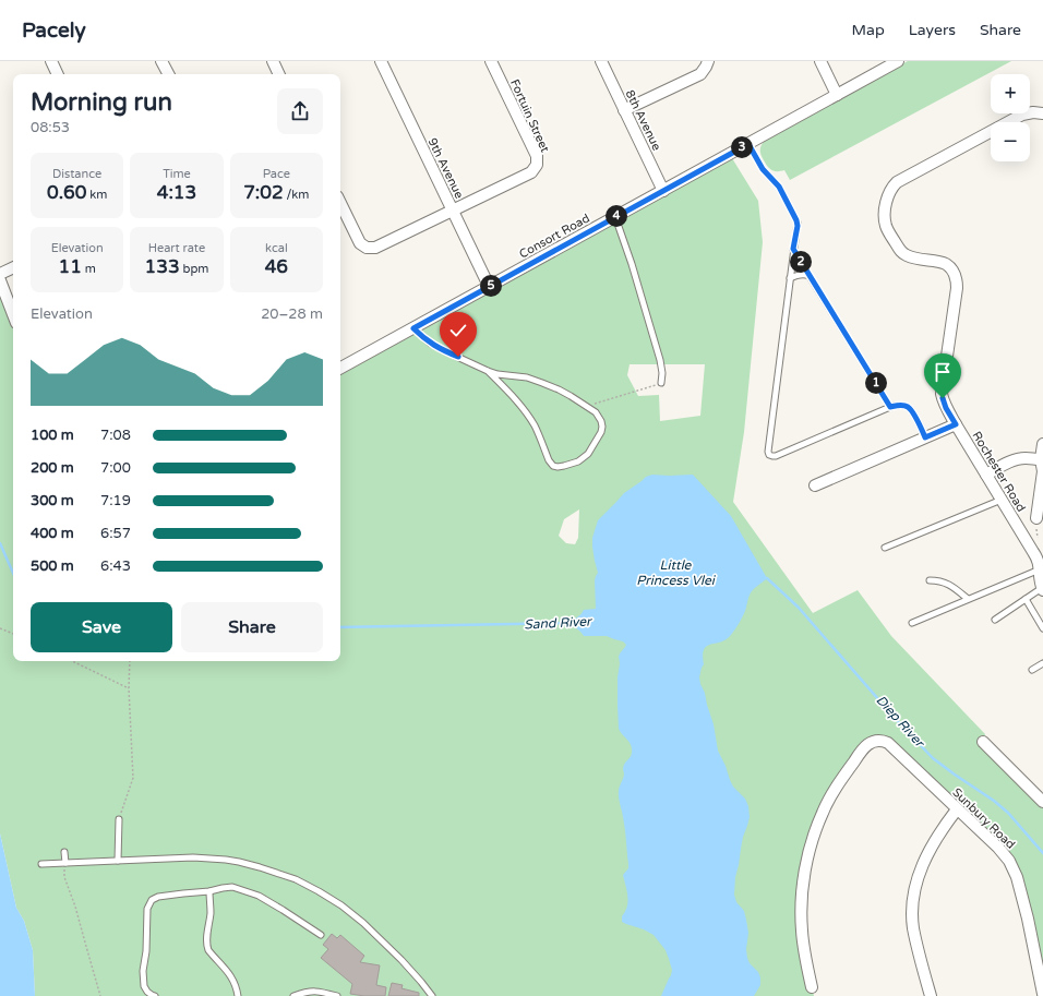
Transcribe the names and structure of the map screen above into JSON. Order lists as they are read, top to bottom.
{
  "streets": {
    "street": [
      "Fortuin Street",
      "8th Avenue",
      "9th Avenue",
      "Consort Road",
      "Rochester Road",
      "Sunbury Road"
    ]
  },
  "crossings": [
    ["Fortuin Street", "9th Avenue"],
    ["8th Avenue", "Consort Road"],
    ["9th Avenue", "Consort Road"]
  ],
  "water": ["Little Princess Vlei", "Sand River", "Diep River"],
  "page": {
    "header": "Pacely",
    "nav": ["Map", "Layers", "Share"],
    "map_buttons": ["+", "−"],
    "heading": ["Morning run", "08:53"],
    "pins": [
      "3",
      "4",
      "2",
      "5",
      "1"
    ],
    "stats": [
      ["Distance", "0.60 km"],
      ["Time", "4:13"],
      ["Pace", "7:02 /km"],
      ["Elevation", "11 m"],
      ["Heart rate", "133 bpm"],
      ["kcal", "46"]
    ],
    "chart": ["Elevation", "20–28 m"],
    "list": [
      {
        "name": "100 m",
        "note": "7:08"
      },
      {
        "name": "200 m",
        "note": "7:00"
      },
      {
        "name": "300 m",
        "note": "7:19"
      },
      {
        "name": "400 m",
        "note": "6:57"
      },
      {
        "name": "500 m",
        "note": "6:43"
      }
    ],
    "buttons": ["Save", "Share"]
  }
}
